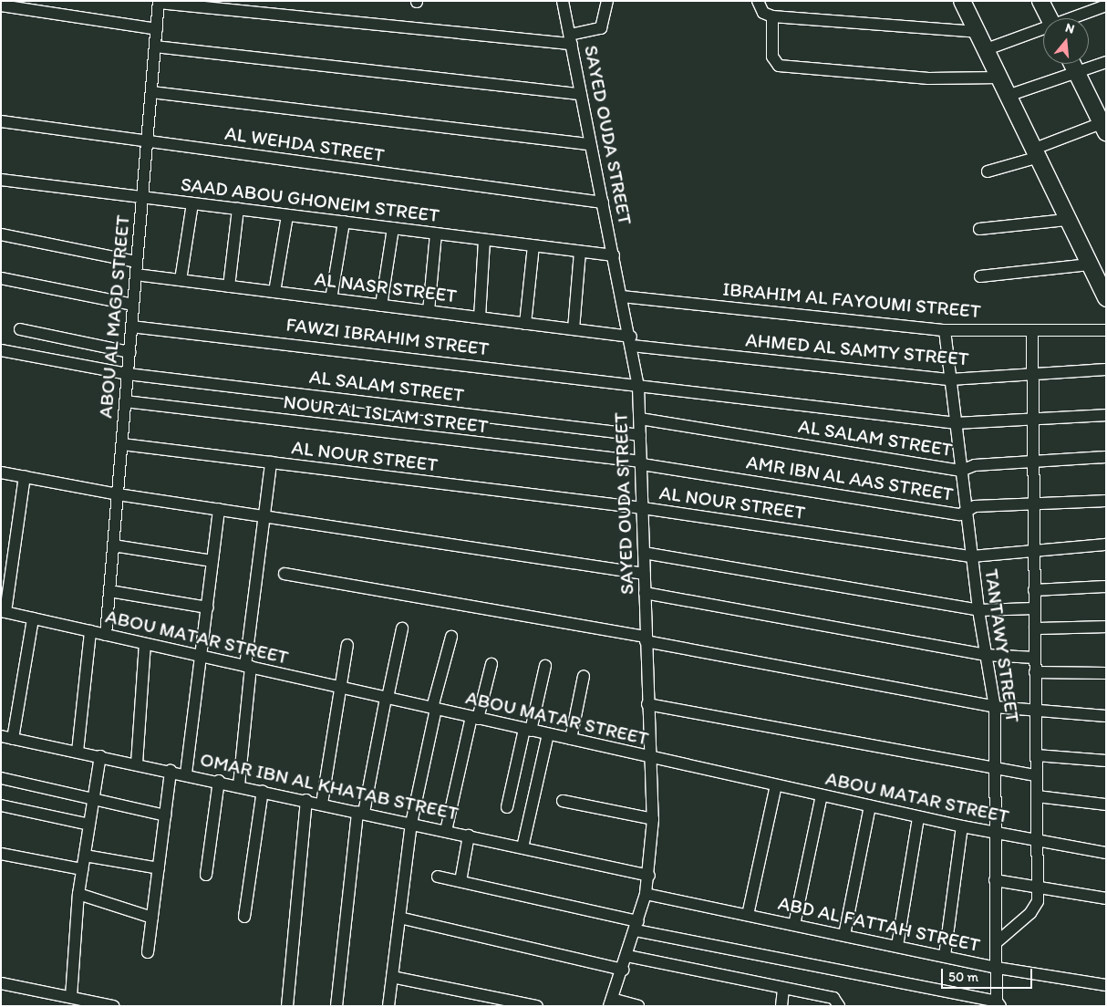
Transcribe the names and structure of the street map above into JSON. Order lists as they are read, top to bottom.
{
  "streets": {
    "street": [
      "SAYED OUDA STREET",
      "AL WEHDA STREET",
      "SAAD ABOU GHONEIM STREET",
      "AL NASR STREET",
      "IBRAHIM AL FAYOUMI STREET",
      "ABOU AL MAGD STREET",
      "FAWZI IBRAHIM STREET",
      "AHMED AL SAMTY STREET",
      "AL SALAM STREET",
      "NOUR AL ISLAM STREET",
      "AL NOUR STREET",
      "AMR IBN AL AAS STREET",
      "ABOU MATAR STREET",
      "TANTAWY STREET",
      "OMAR IBN AL KHATAB STREET",
      "ABD AL FATTAH STREET"
    ]
  },
  "crossings": [
    ["SAYED OUDA STREET", "AL WEHDA STREET"],
    ["SAYED OUDA STREET", "SAAD ABOU GHONEIM STREET"],
    ["SAYED OUDA STREET", "AL NASR STREET"],
    ["SAYED OUDA STREET", "IBRAHIM AL FAYOUMI STREET"],
    ["SAYED OUDA STREET", "FAWZI IBRAHIM STREET"],
    ["SAYED OUDA STREET", "AHMED AL SAMTY STREET"],
    ["SAYED OUDA STREET", "AL SALAM STREET"],
    ["SAYED OUDA STREET", "NOUR AL ISLAM STREET"],
    ["SAYED OUDA STREET", "AL NOUR STREET"],
    ["SAYED OUDA STREET", "AMR IBN AL AAS STREET"],
    ["SAYED OUDA STREET", "ABOU MATAR STREET"],
    ["SAYED OUDA STREET", "OMAR IBN AL KHATAB STREET"],
    ["SAYED OUDA STREET", "ABD AL FATTAH STREET"],
    ["AL WEHDA STREET", "ABOU AL MAGD STREET"],
    ["SAAD ABOU GHONEIM STREET", "ABOU AL MAGD STREET"],
    ["AL NASR STREET", "ABOU AL MAGD STREET"],
    ["AL NASR STREET", "AHMED AL SAMTY STREET"],
    ["IBRAHIM AL FAYOUMI STREET", "TANTAWY STREET"],
    ["ABOU AL MAGD STREET", "FAWZI IBRAHIM STREET"],
    ["ABOU AL MAGD STREET", "AL SALAM STREET"],
    ["ABOU AL MAGD STREET", "NOUR AL ISLAM STREET"],
    ["ABOU AL MAGD STREET", "AL NOUR STREET"],
    ["ABOU AL MAGD STREET", "ABOU MATAR STREET"],
    ["FAWZI IBRAHIM STREET", "TANTAWY STREET"],
    ["AHMED AL SAMTY STREET", "TANTAWY STREET"],
    ["AL SALAM STREET", "TANTAWY STREET"],
    ["NOUR AL ISLAM STREET", "AMR IBN AL AAS STREET"],
    ["AL NOUR STREET", "ABOU MATAR STREET"],
    ["AL NOUR STREET", "TANTAWY STREET"],
    ["AMR IBN AL AAS STREET", "TANTAWY STREET"],
    ["ABOU MATAR STREET", "TANTAWY STREET"],
    ["TANTAWY STREET", "ABD AL FATTAH STREET"]
  ],
  "scale_bar": "50 m",
  "north": "top"
}
